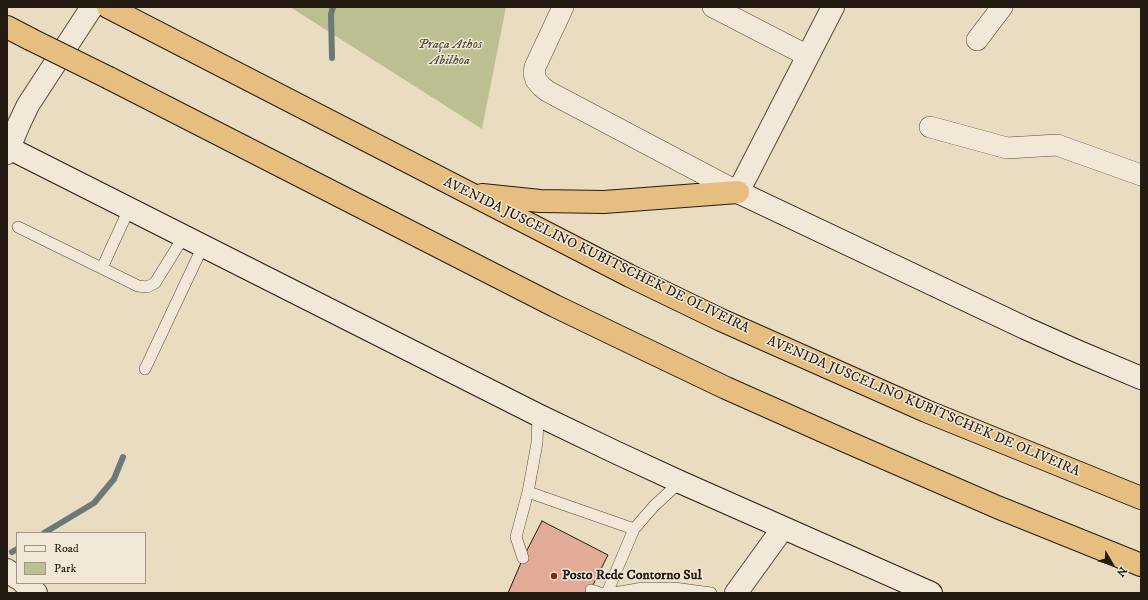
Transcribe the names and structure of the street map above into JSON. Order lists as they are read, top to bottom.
{
  "streets": {
    "highway": ["AVENIDA JUSCELINO KUBITSCHEK DE OLIVEIRA"]
  },
  "parks": ["Praça Athos Abilhoa"],
  "places": ["Posto Rede Contorno Sul"],
  "legend": ["Road", "Park"],
  "north": "bottom right"
}
